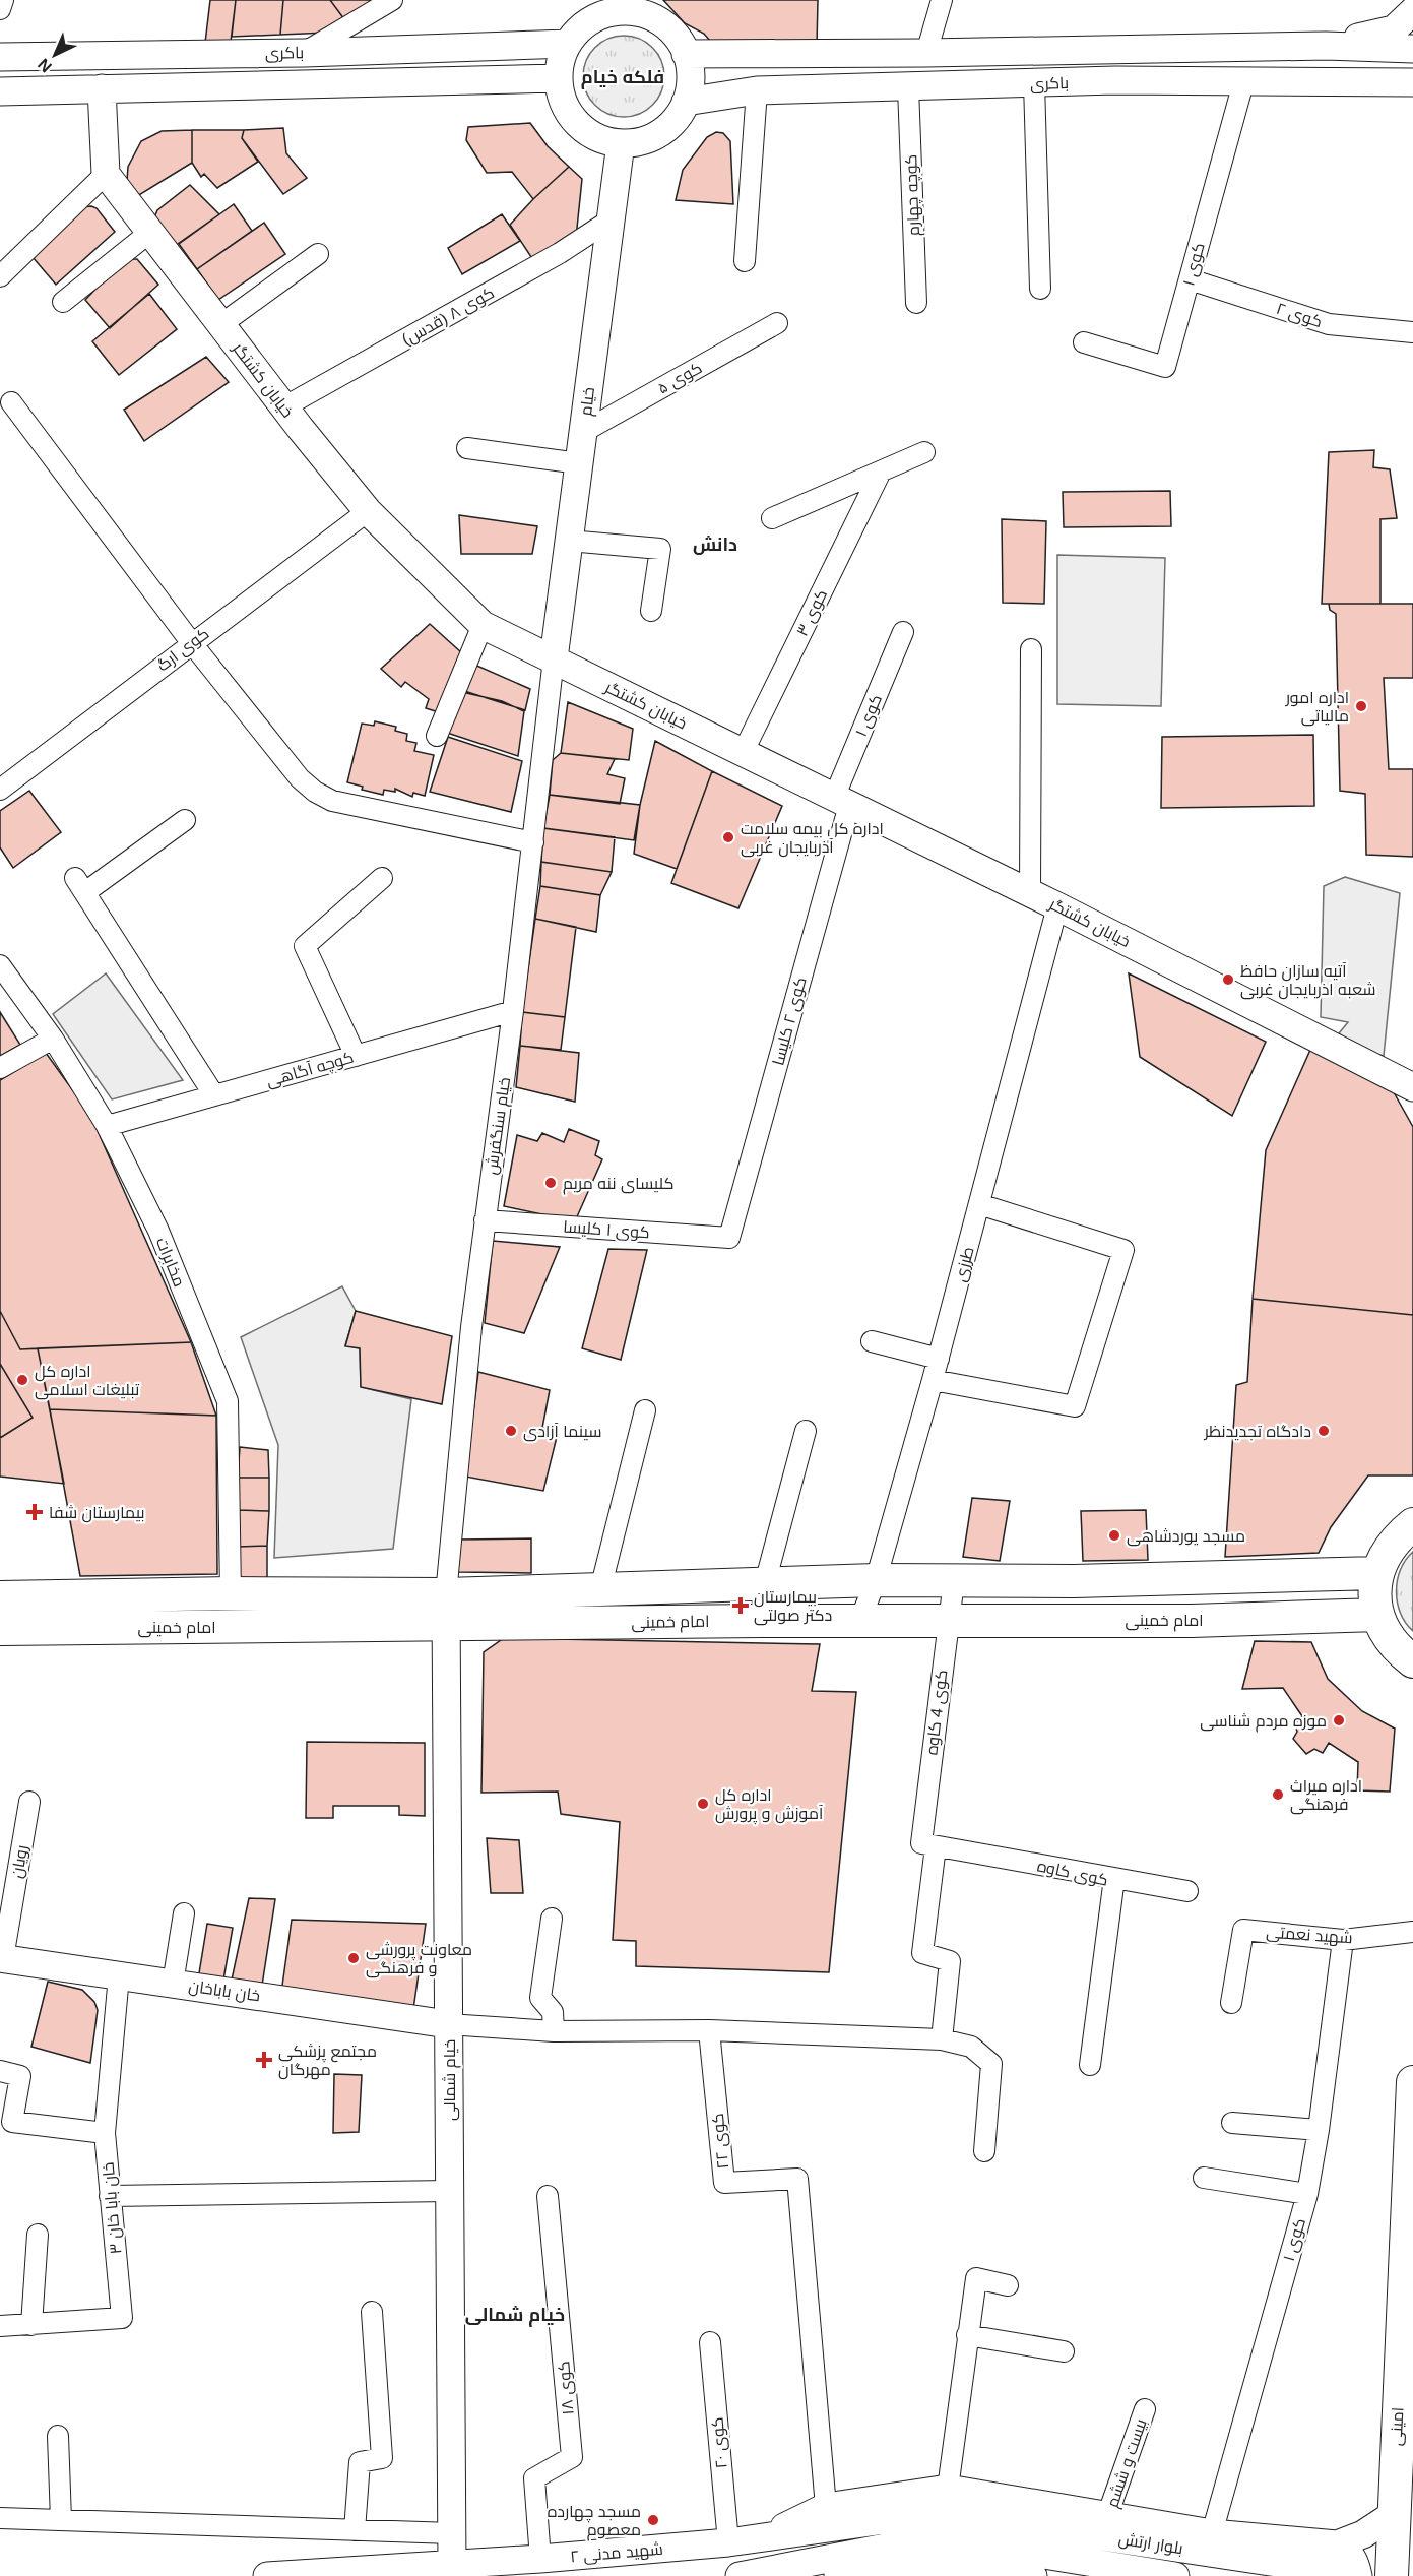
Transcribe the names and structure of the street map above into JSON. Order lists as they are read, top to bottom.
{
  "streets": {
    "main road": [
      "باکری",
      "خیابان کشتگر",
      "خیام",
      "امام خمینی",
      "خان باباخان",
      "خیام شمالی",
      "امینی",
      "بلوار ارتش",
      "شهید مدنی ۲"
    ],
    "street": [
      "کوچه چهارم",
      "کوی ۱",
      "کوی ۲",
      "کوی ۸ (قدس)",
      "کوی ۵",
      "کوی ۳",
      "کوی ارگ",
      "کوی ۲ کلیسا",
      "کوچه آگاهی",
      "خیام سنگفرش",
      "کوی ۱ کلیسا",
      "مخابرات",
      "طرزی",
      "کوی 4 کاوه",
      "رویان",
      "کوی کاوه",
      "شهید نعمتی",
      "کوی ۲۲",
      "خان بابا خان ۳",
      "کوی ۱۸",
      "کوی ۲۰",
      "بیست و ششم"
    ]
  },
  "crossings": [
    ["باکری", "کوچه چهارم"],
    ["باکری", "کوی ۱"],
    ["باکری", "خیام"],
    ["کوی ۱", "کوی ۲"],
    ["کوی ۱", "خیابان کشتگر"],
    ["کوی ۱", "کوی ۲ کلیسا"],
    ["کوی ۱", "شهید نعمتی"],
    ["کوی ۸ (قدس)", "خیابان کشتگر"],
    ["کوی ۸ (قدس)", "خیام"],
    ["کوی ۵", "خیام"],
    ["خیابان کشتگر", "خیام"],
    ["خیابان کشتگر", "کوی ۳"],
    ["خیابان کشتگر", "کوی ارگ"],
    ["خیابان کشتگر", "کوی ۲ کلیسا"],
    ["خیابان کشتگر", "خیام سنگفرش"],
    ["خیابان کشتگر", "طرزی"],
    ["خیام", "خیام سنگفرش"],
    ["کوی ۲ کلیسا", "کوی ۱ کلیسا"],
    ["کوچه آگاهی", "خیام سنگفرش"],
    ["کوچه آگاهی", "مخابرات"],
    ["خیام سنگفرش", "کوی ۱ کلیسا"],
    ["خیام سنگفرش", "امام خمینی"],
    ["خیام سنگفرش", "خیام شمالی"],
    ["مخابرات", "امام خمینی"],
    ["طرزی", "امام خمینی"],
    ["امام خمینی", "کوی 4 کاوه"],
    ["امام خمینی", "خیام شمالی"],
    ["کوی 4 کاوه", "کوی کاوه"],
    ["رویان", "خان باباخان"],
    ["خان باباخان", "خیام شمالی"],
    ["خان باباخان", "خان بابا خان ۳"],
    ["خیام شمالی", "شهید مدنی ۲"],
    ["کوی ۱۸", "شهید مدنی ۲"],
    ["کوی ۲۰", "شهید مدنی ۲"],
    ["بلوار ارتش", "شهید مدنی ۲"]
  ],
  "districts": ["فلکه خیام", "دانش", "خیام شمالی"],
  "places": {
    "other": [
      "اداره امور مالیاتی",
      "اداره کل بیمه سلامت آذربایجان غربی",
      "آتیه سازان حافظ شعبه اذربایجان غربی",
      "کلیسای ننه مریم",
      "اداره کل تبلیغات اسلامی",
      "سینما آزادی",
      "دادگاه تجدیدنظر",
      "مسجد یوردشاهی",
      "موزه مردم شناسی",
      "اداره میراث فرهنگی",
      "اداره کل آموزش و پرورش",
      "معاونت پرورشی و فرهنگی",
      "مسجد چهارده معصوم"
    ],
    "health": ["بیمارستان شفا", "بیمارستان دکتر صولتی", "مجتمع پزشکی مهرگان"]
  },
  "north": "bottom left"
}
